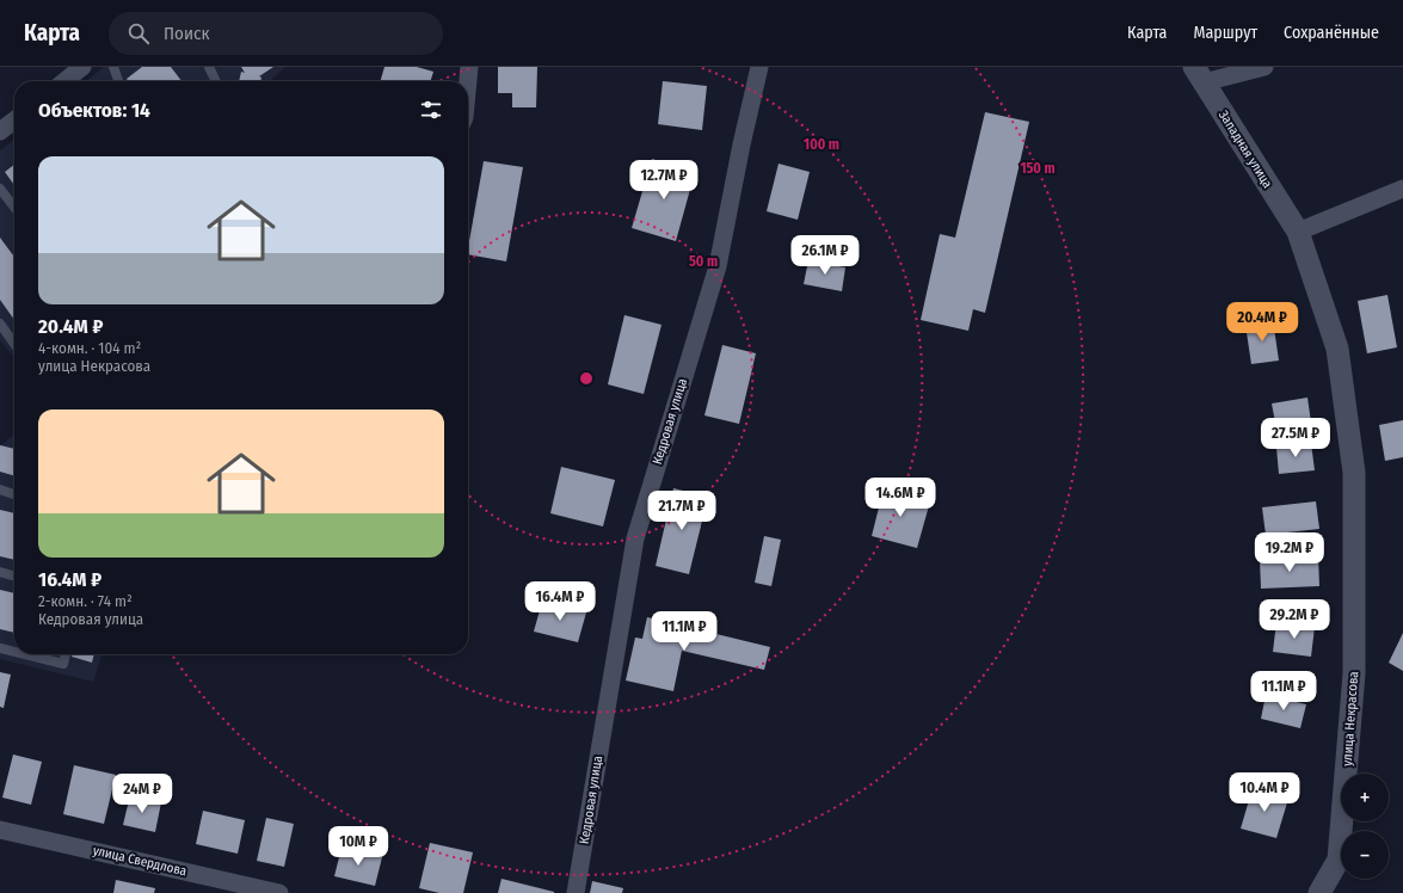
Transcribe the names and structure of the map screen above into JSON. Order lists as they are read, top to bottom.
{
  "streets": {
    "street": [
      "Западная улица",
      "Кедровая улица",
      "улица Некрасова",
      "улица Свердлова"
    ]
  },
  "crossings": [
    ["Западная улица", "улица Некрасова"]
  ],
  "page": {
    "header": "Карта",
    "search": "Поиск",
    "nav": ["Карта", "Маршрут", "Сохранённые"],
    "heading": "Объектов: 14",
    "list": [
      {
        "name": "20.4M ₽",
        "note": "4-комн. · 104 m² · улица Некрасова"
      },
      {
        "name": "16.4M ₽",
        "note": "2-комн. · 74 m² · Кедровая улица"
      }
    ],
    "price": [
      "12.7M ₽",
      "26.1M ₽",
      "20.4M ₽",
      "27.5M ₽",
      "14.6M ₽",
      "21.7M ₽",
      "19.2M ₽",
      "16.4M ₽",
      "29.2M ₽",
      "11.1M ₽",
      "11.1M ₽",
      "10.4M ₽",
      "24M ₽",
      "10M ₽"
    ],
    "map_buttons": ["+", "−"]
  },
  "rings": ["100 m", "150 m", "50 m"]
}
